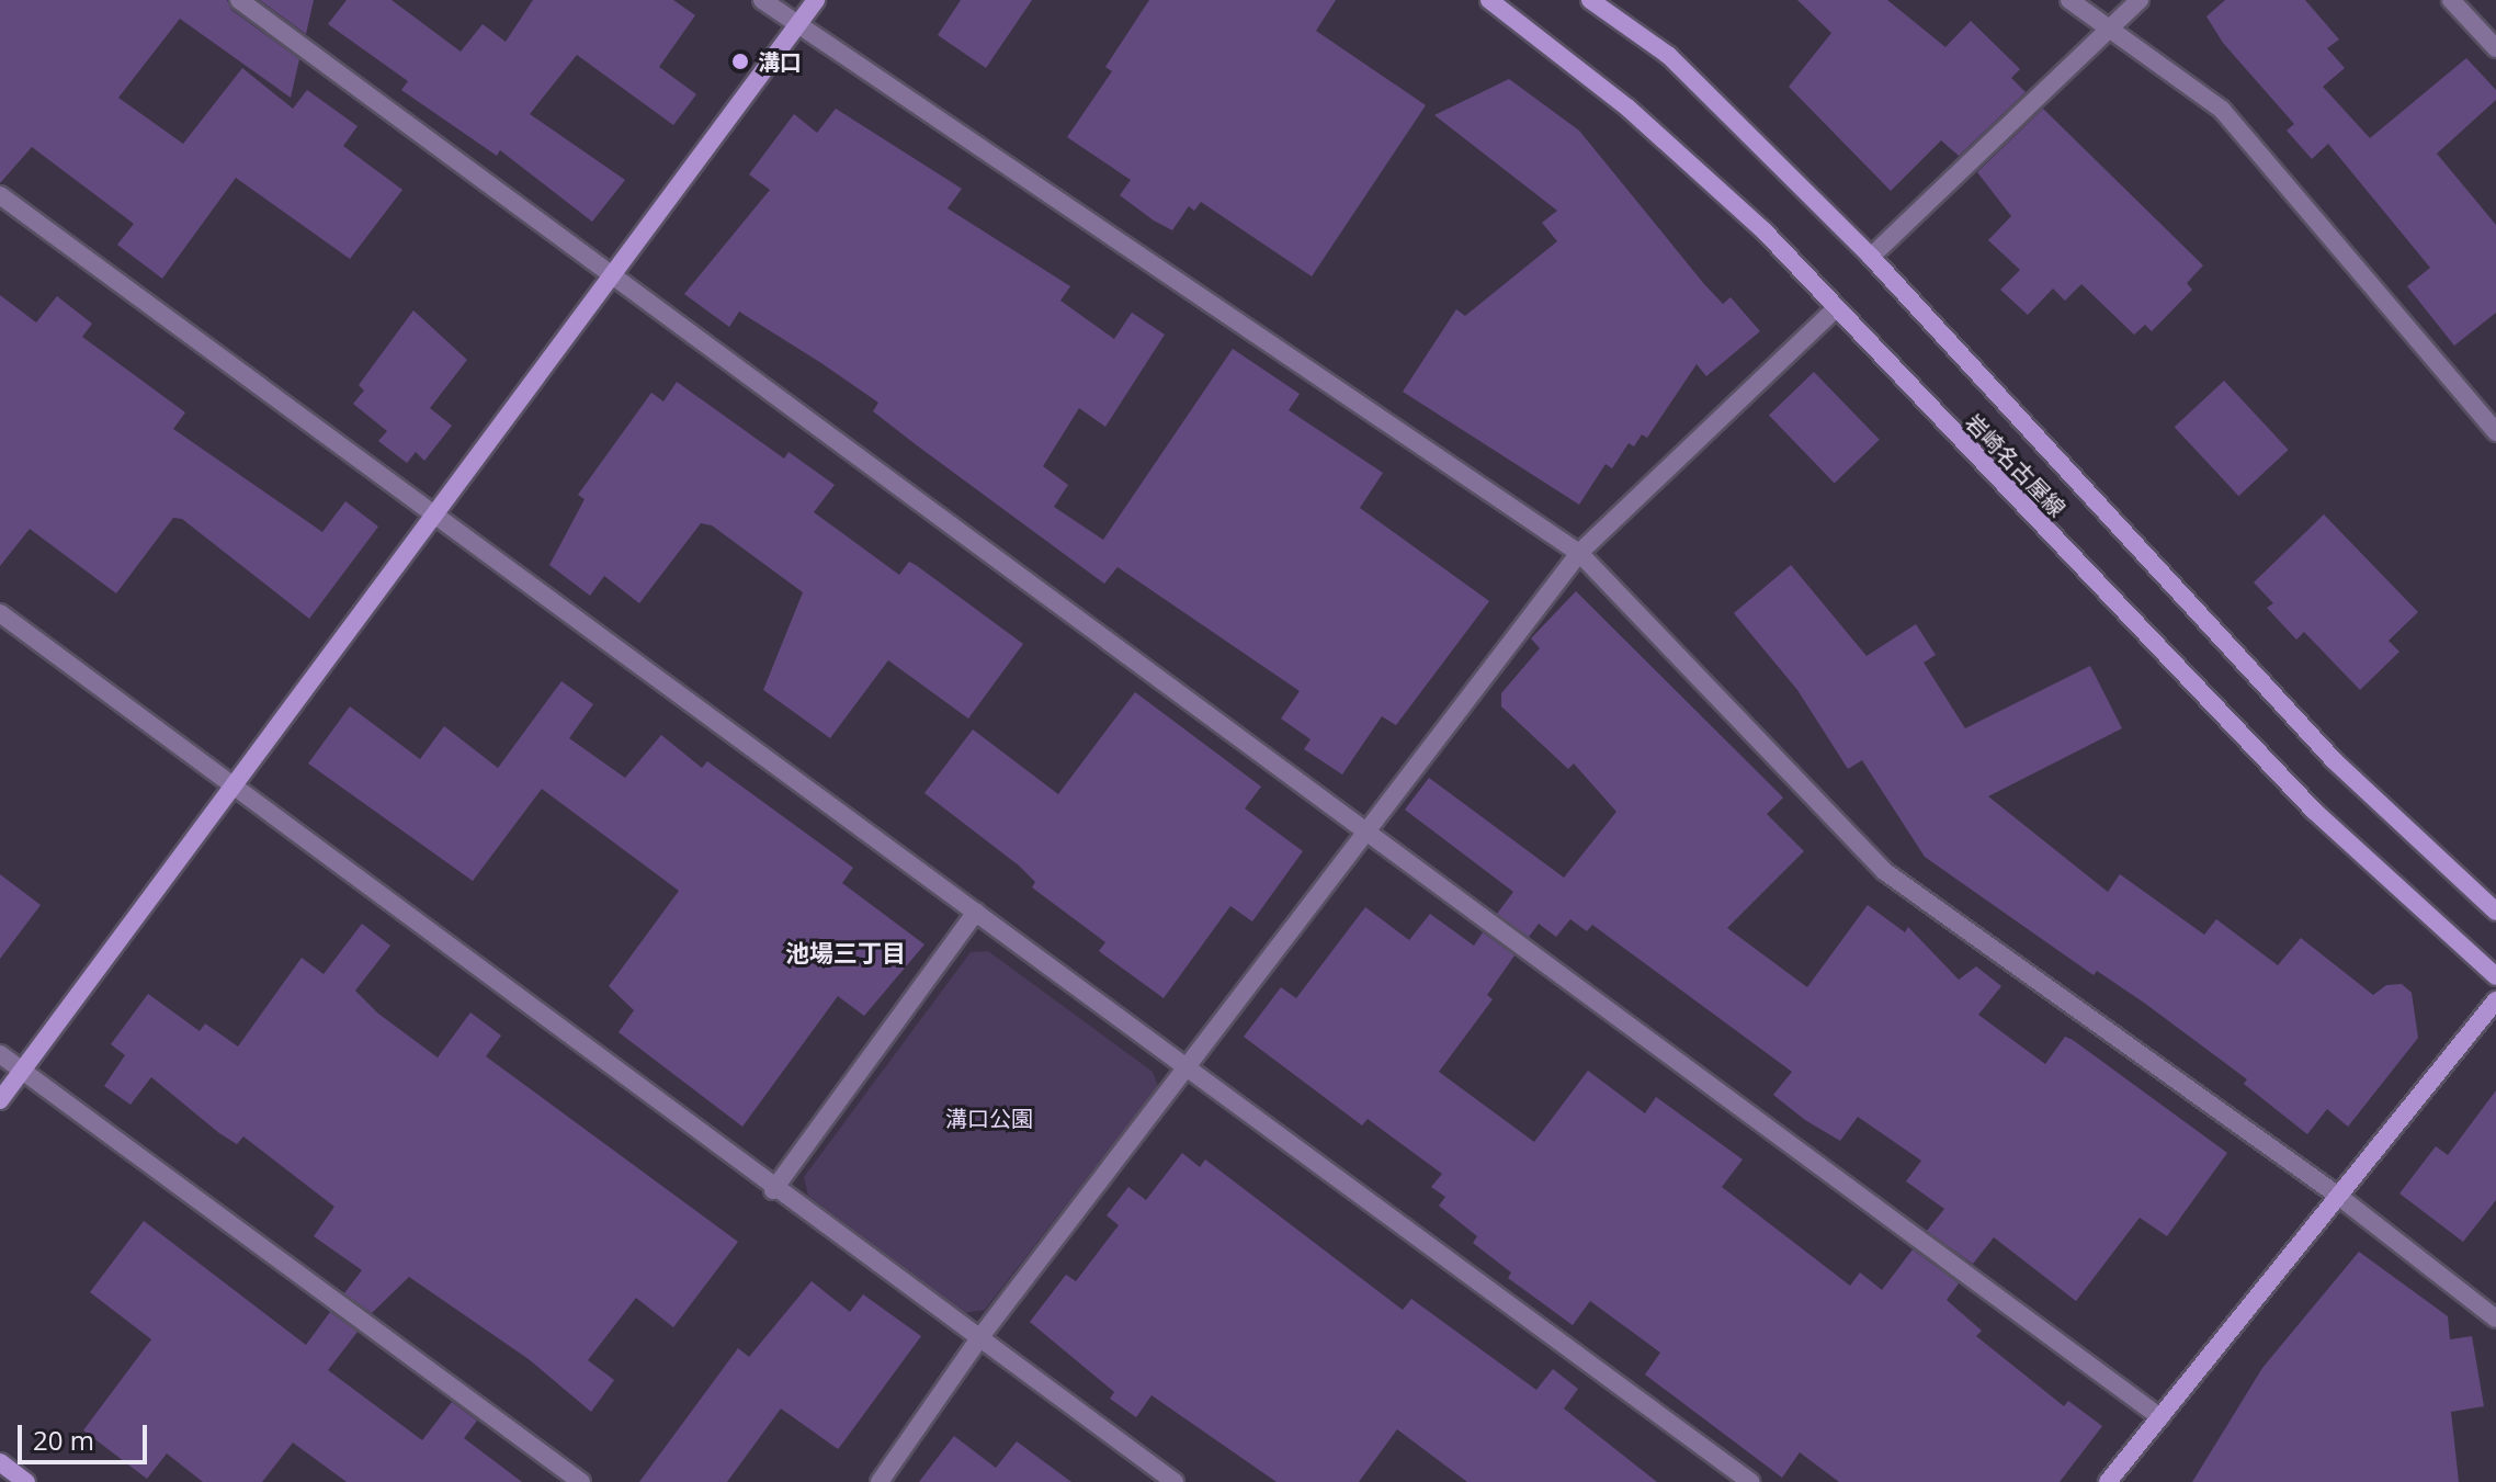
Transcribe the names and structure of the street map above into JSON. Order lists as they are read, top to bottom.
{
  "streets": {
    "main road": ["岩崎名古屋線"]
  },
  "districts": ["池場三丁目"],
  "parks": ["溝口公園"],
  "places": ["溝口"],
  "scale_bar": "20 m"
}
